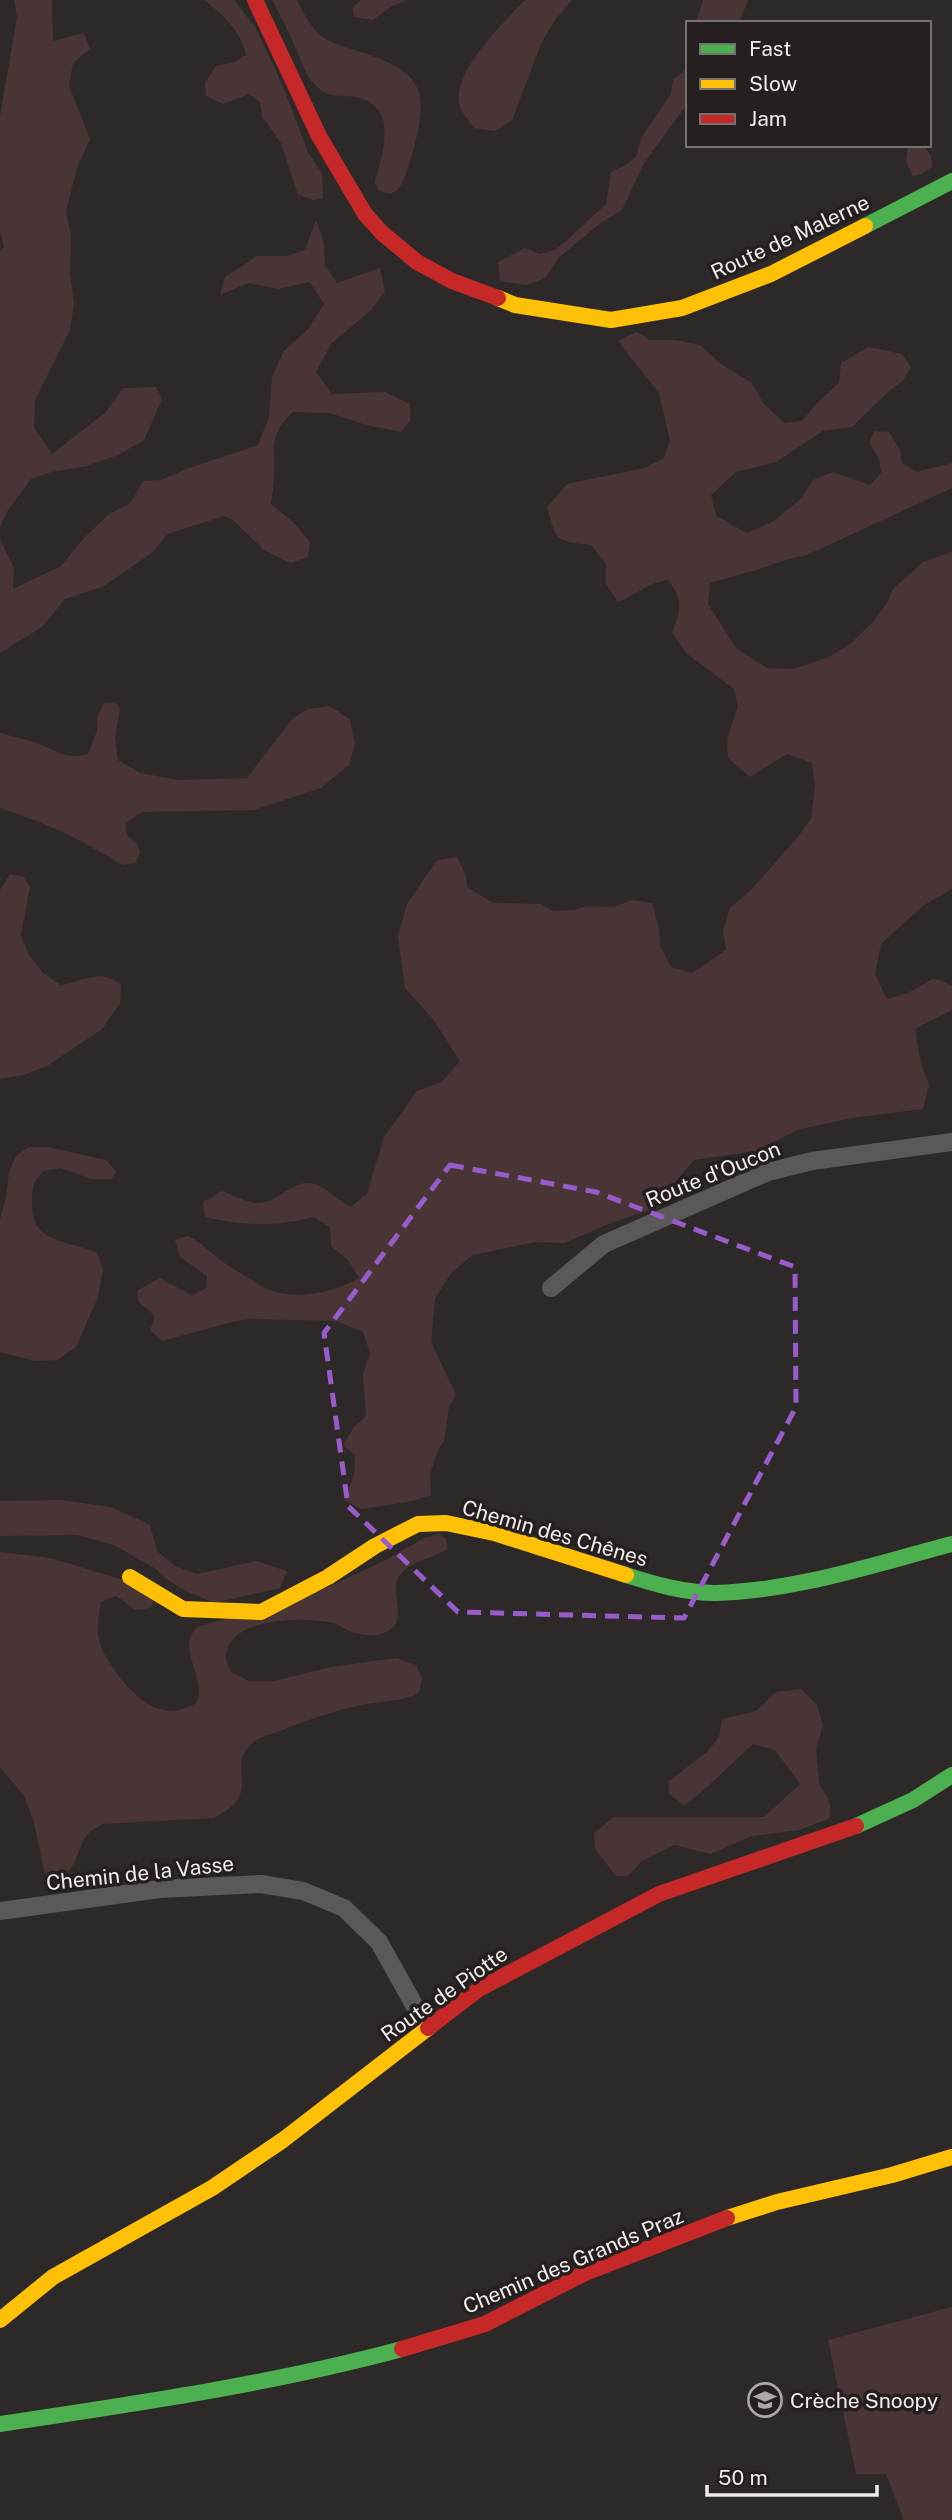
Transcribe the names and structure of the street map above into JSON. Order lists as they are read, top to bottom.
{
  "streets": {
    "street": [
      "Route de Malerne",
      "Route d'Oucon",
      "Chemin des Chênes",
      "Chemin de la Vasse",
      "Route de Piotte",
      "Chemin des Grands Praz"
    ]
  },
  "crossings": [
    ["Chemin de la Vasse", "Route de Piotte"]
  ],
  "places": {
    "school or university": ["Crèche Snoopy"]
  },
  "legend": ["Fast", "Slow", "Jam"],
  "scale_bar": "50 m"
}
